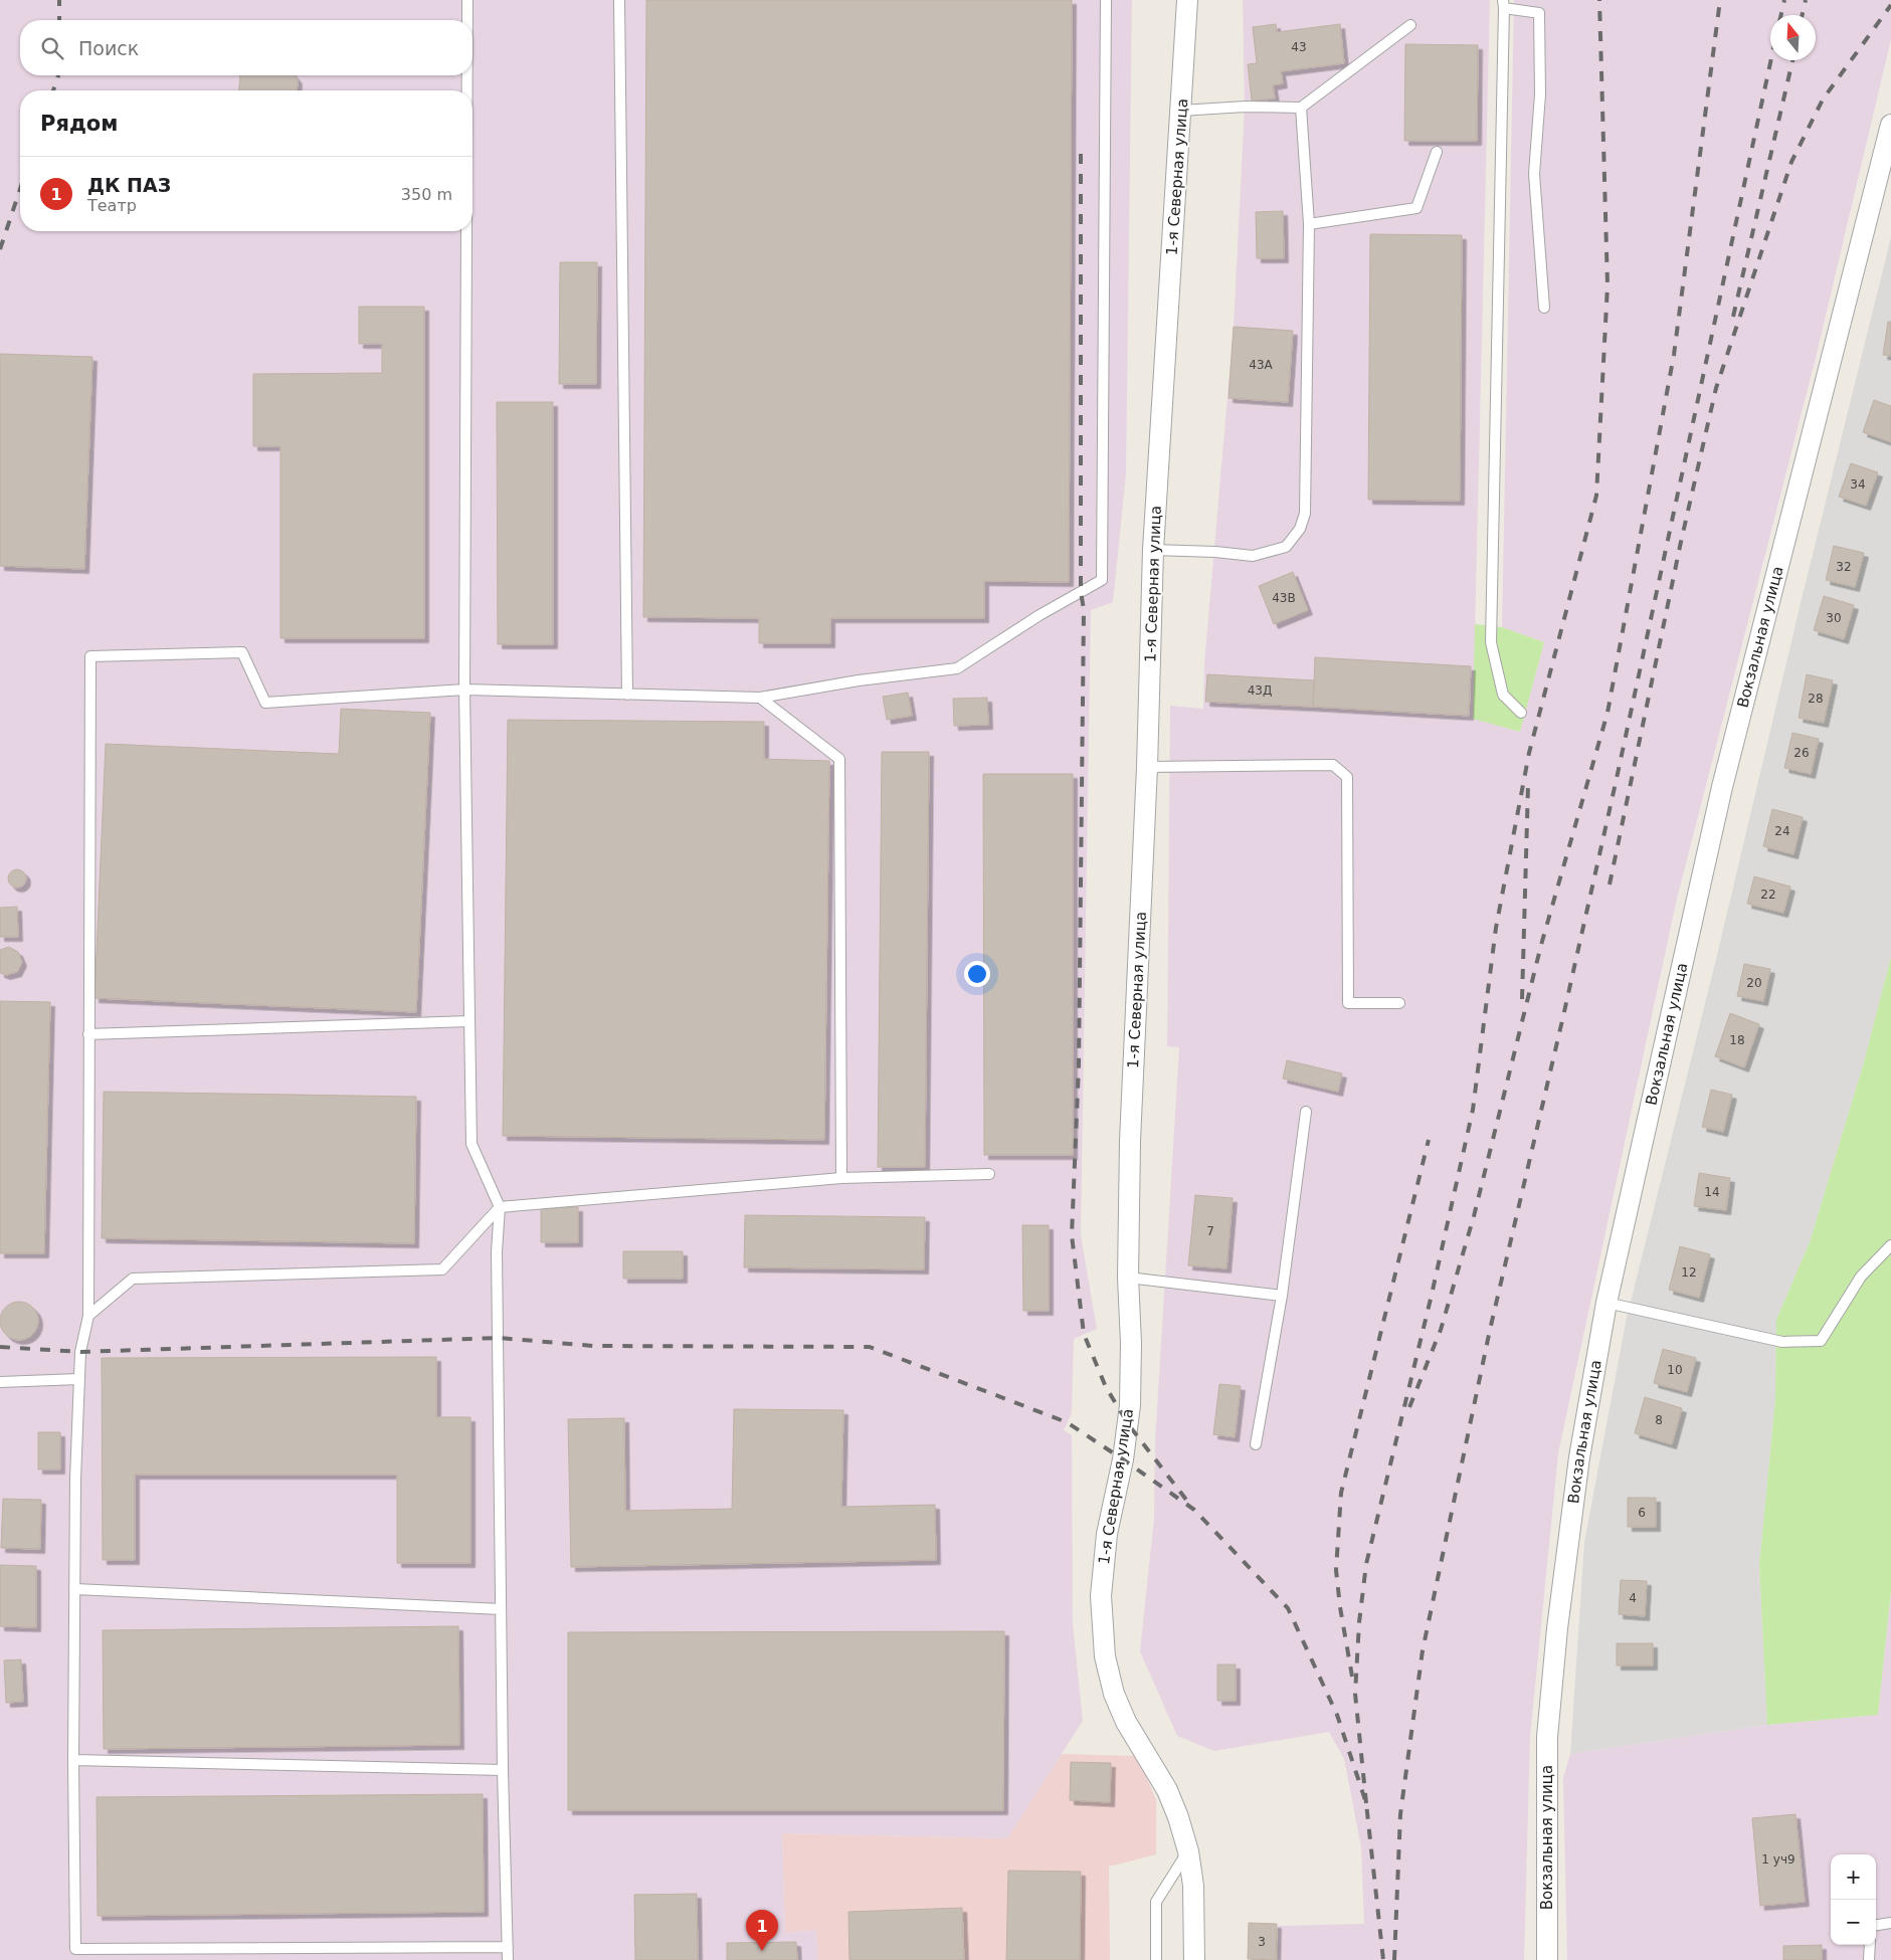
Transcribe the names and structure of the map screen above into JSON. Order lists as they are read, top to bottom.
{
  "streets": {
    "street": ["1-я Северная улица", "Вокзальная улица"]
  },
  "house_numbers": [
    "43",
    "43А",
    "34",
    "32",
    "43В",
    "30",
    "43Д",
    "28",
    "26",
    "24",
    "22",
    "20",
    "18",
    "14",
    "7",
    "12",
    "10",
    "8",
    "6",
    "4",
    "1 уч9",
    "3"
  ],
  "north": "top",
  "page": {
    "search": "Поиск",
    "heading": "Рядом",
    "list": [
      {
        "mark": "1",
        "name": "ДК ПАЗ",
        "note": "Театр",
        "value": "350 m"
      }
    ],
    "map_buttons": ["+", "−"],
    "pins": "1"
  }
}
